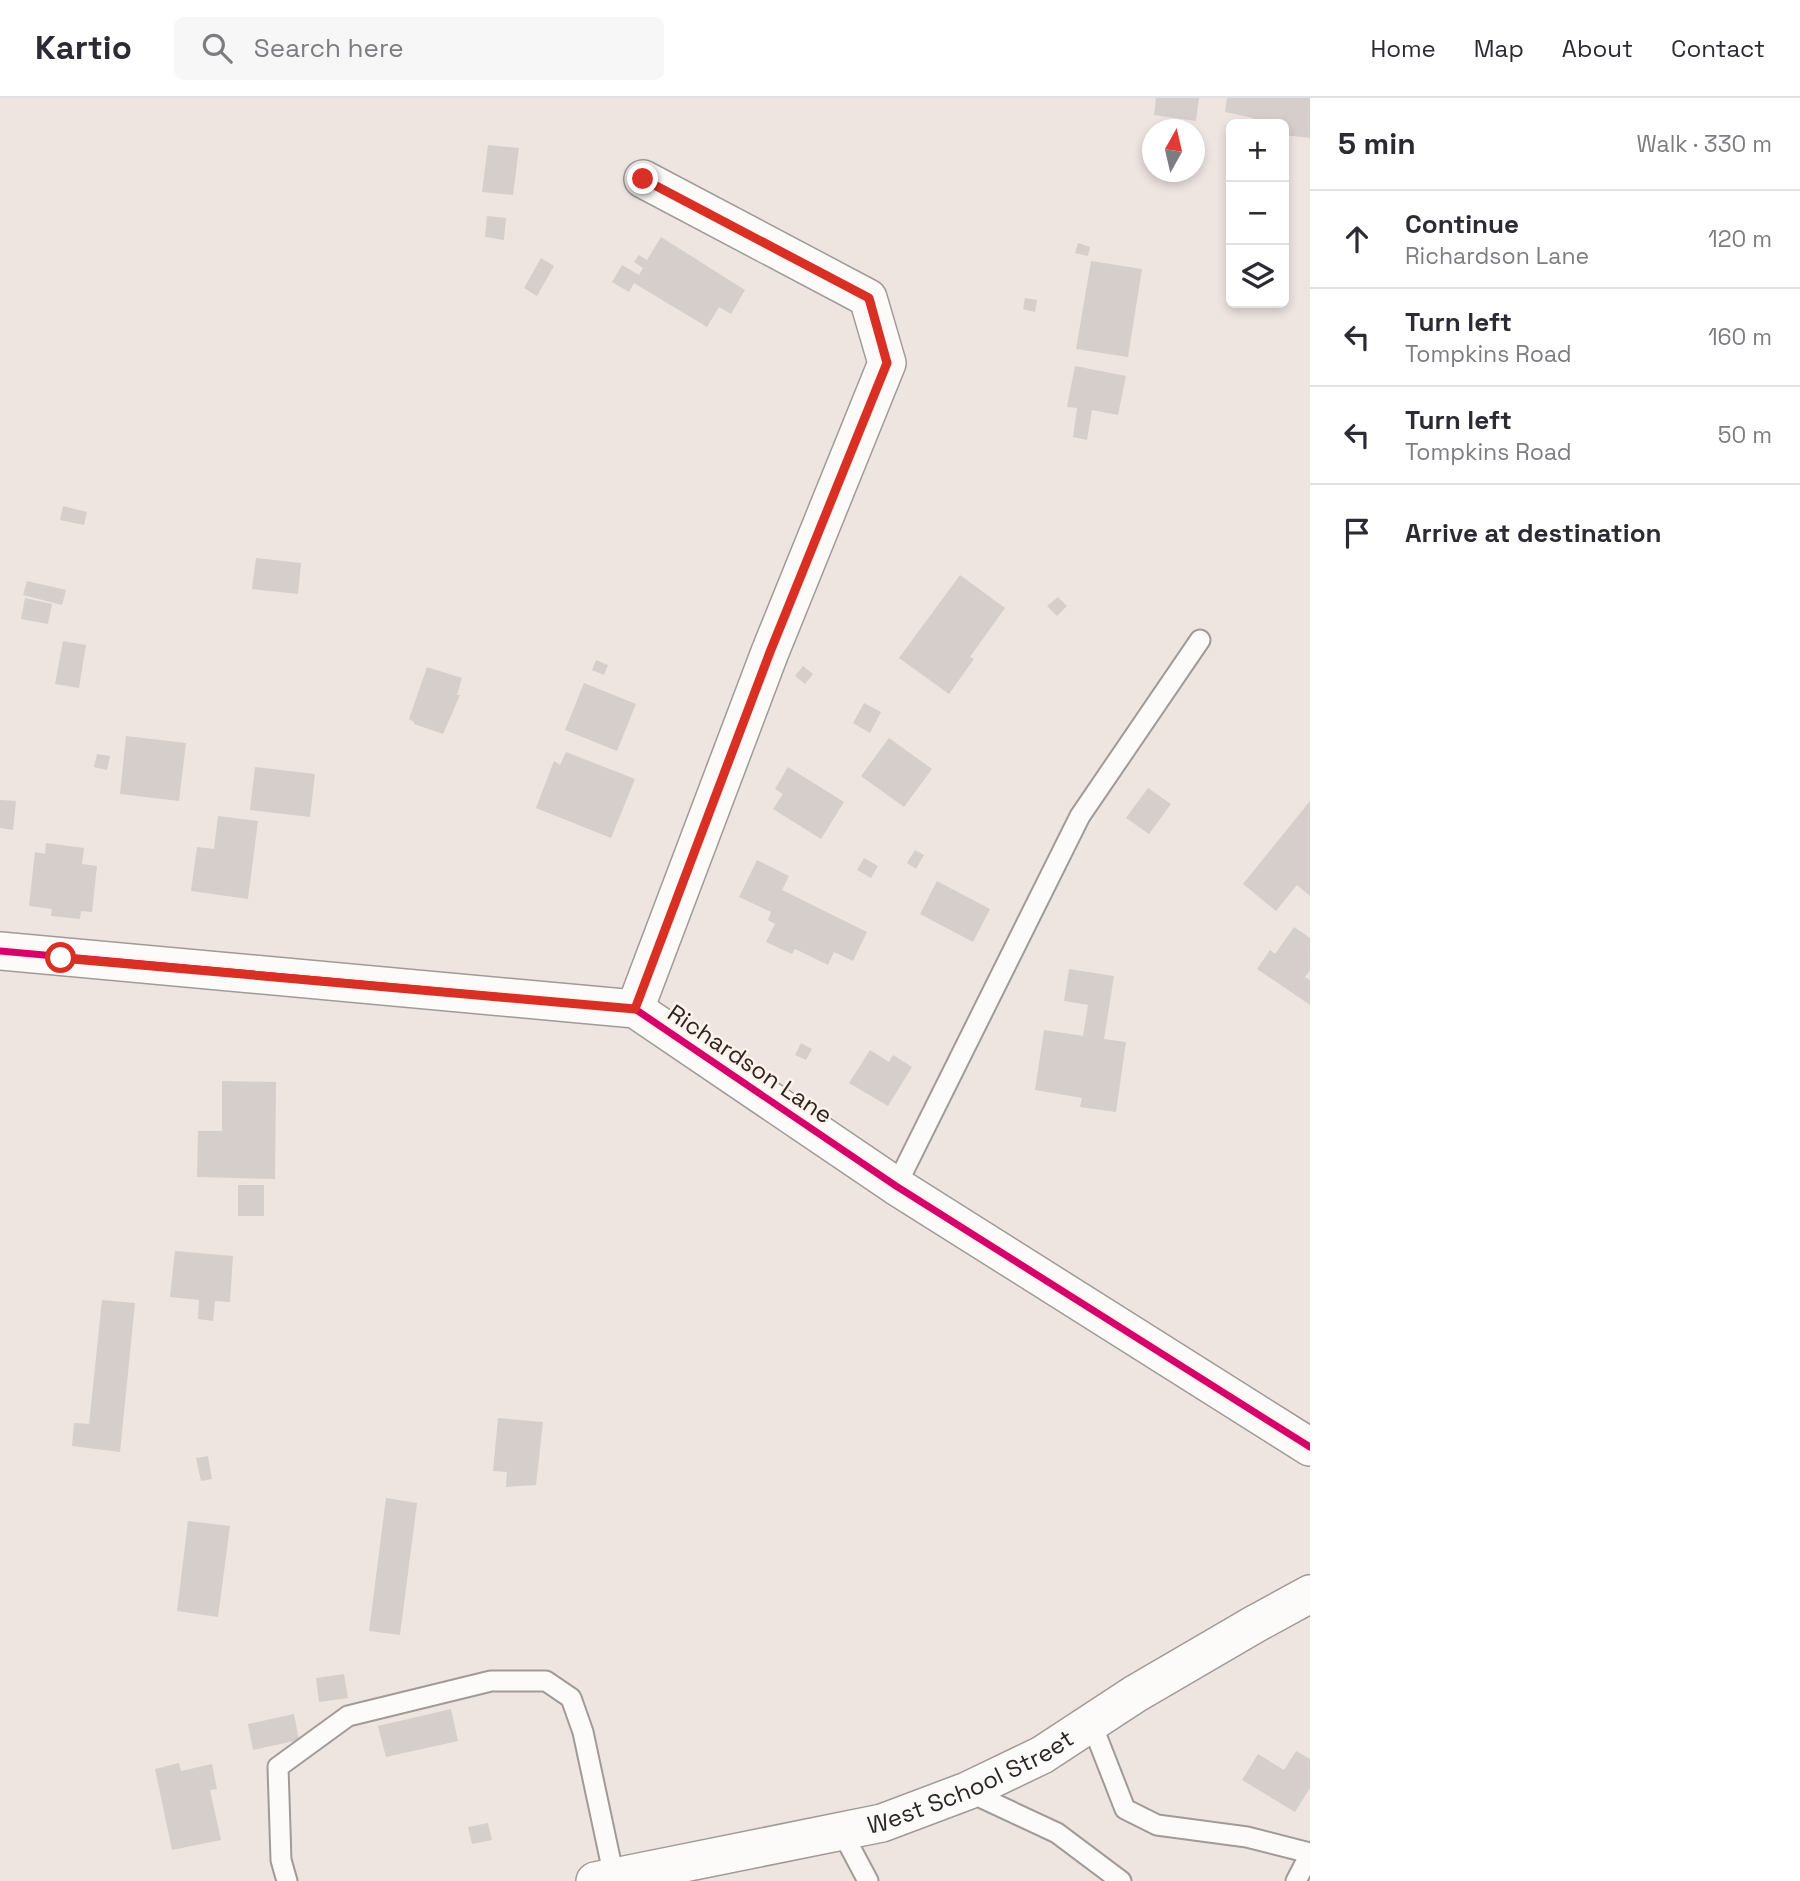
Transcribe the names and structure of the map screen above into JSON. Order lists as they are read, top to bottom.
{
  "streets": {
    "street": ["Richardson Lane", "West School Street"]
  },
  "north": "top",
  "page": {
    "header": "Kartio",
    "search": "Search here",
    "nav": [
      "Home",
      "Map",
      "About",
      "Contact"
    ],
    "heading": ["5 min", "Walk · 330 m"],
    "map_buttons": ["+", "−"],
    "list": [
      ["Continue", "Richardson Lane", "120 m"],
      ["Turn left", "Tompkins Road", "160 m"],
      ["Turn left", "Tompkins Road", "50 m"],
      "Arrive at destination"
    ]
  }
}
